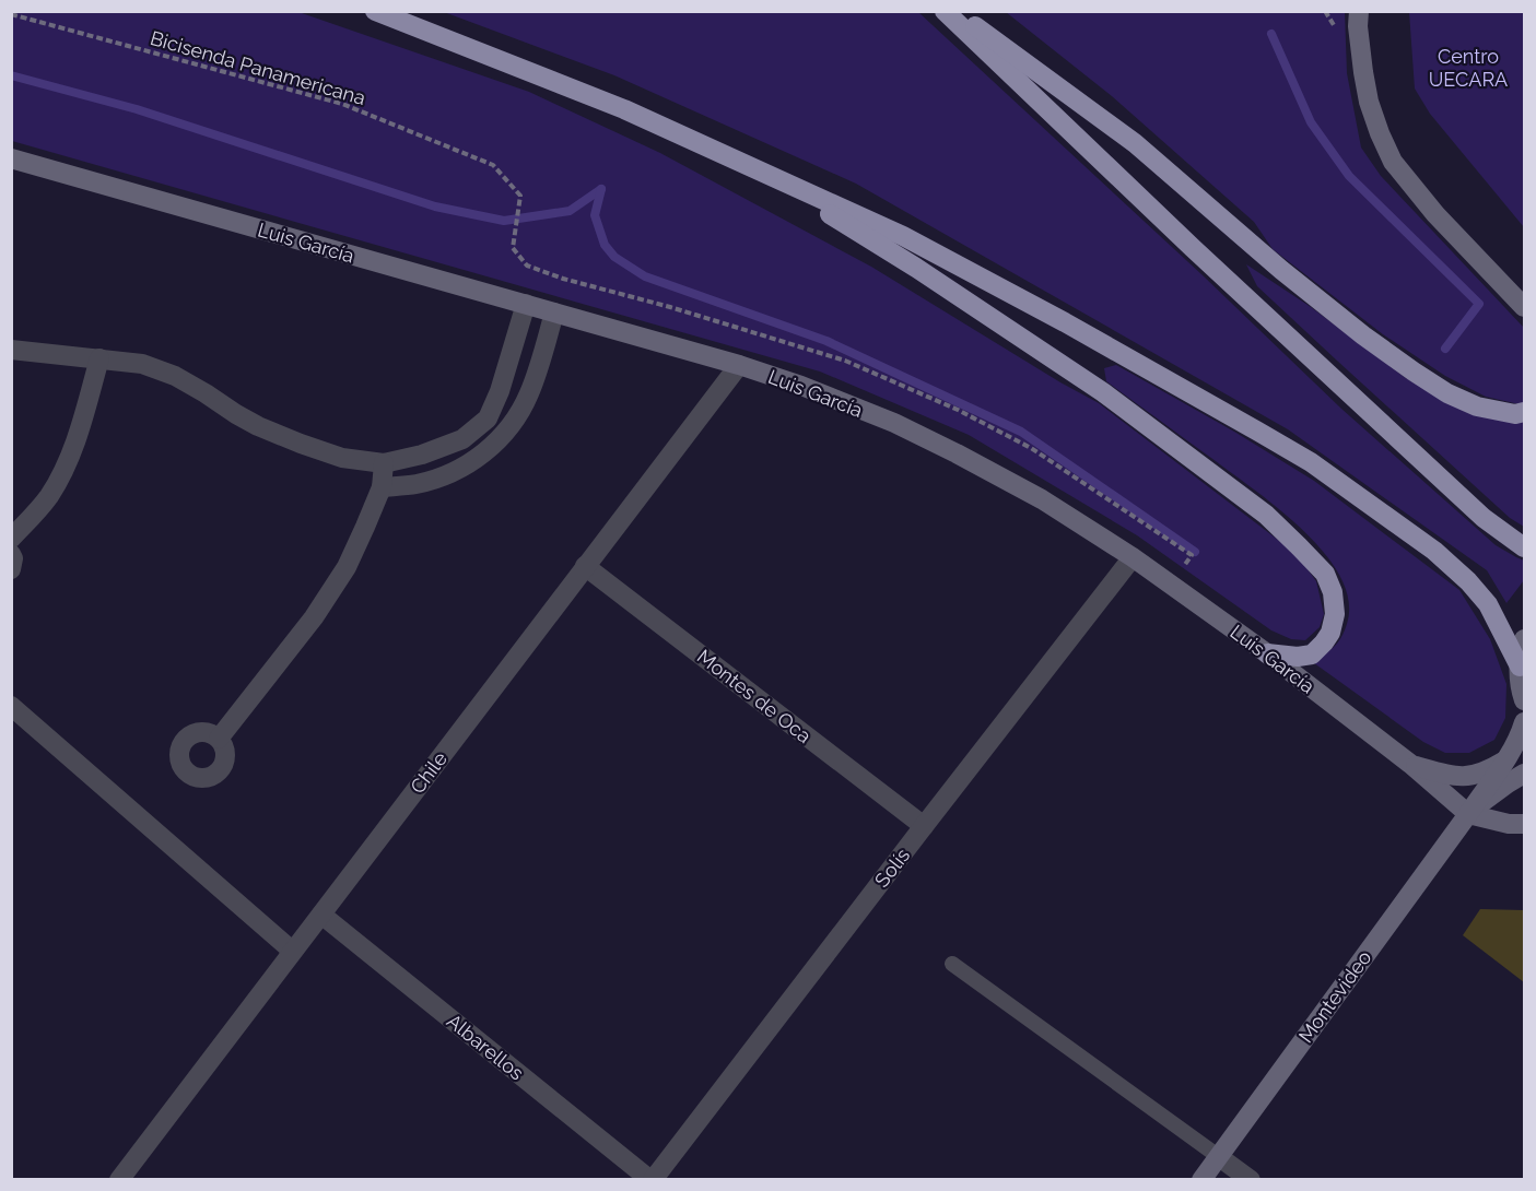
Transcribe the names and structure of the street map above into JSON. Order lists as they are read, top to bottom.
{
  "streets": {
    "street": [
      "Luis García",
      "Montes de Oca",
      "Chile",
      "Solís",
      "Montevideo",
      "Albarellos"
    ],
    "path": ["Bicisenda Panamericana"]
  },
  "crossings": [
    ["Luis García", "Chile"],
    ["Luis García", "Solís"],
    ["Luis García", "Montevideo"],
    ["Montes de Oca", "Chile"],
    ["Montes de Oca", "Solís"],
    ["Chile", "Albarellos"],
    ["Solís", "Albarellos"]
  ],
  "parks": ["Centro UECARA"]
}
